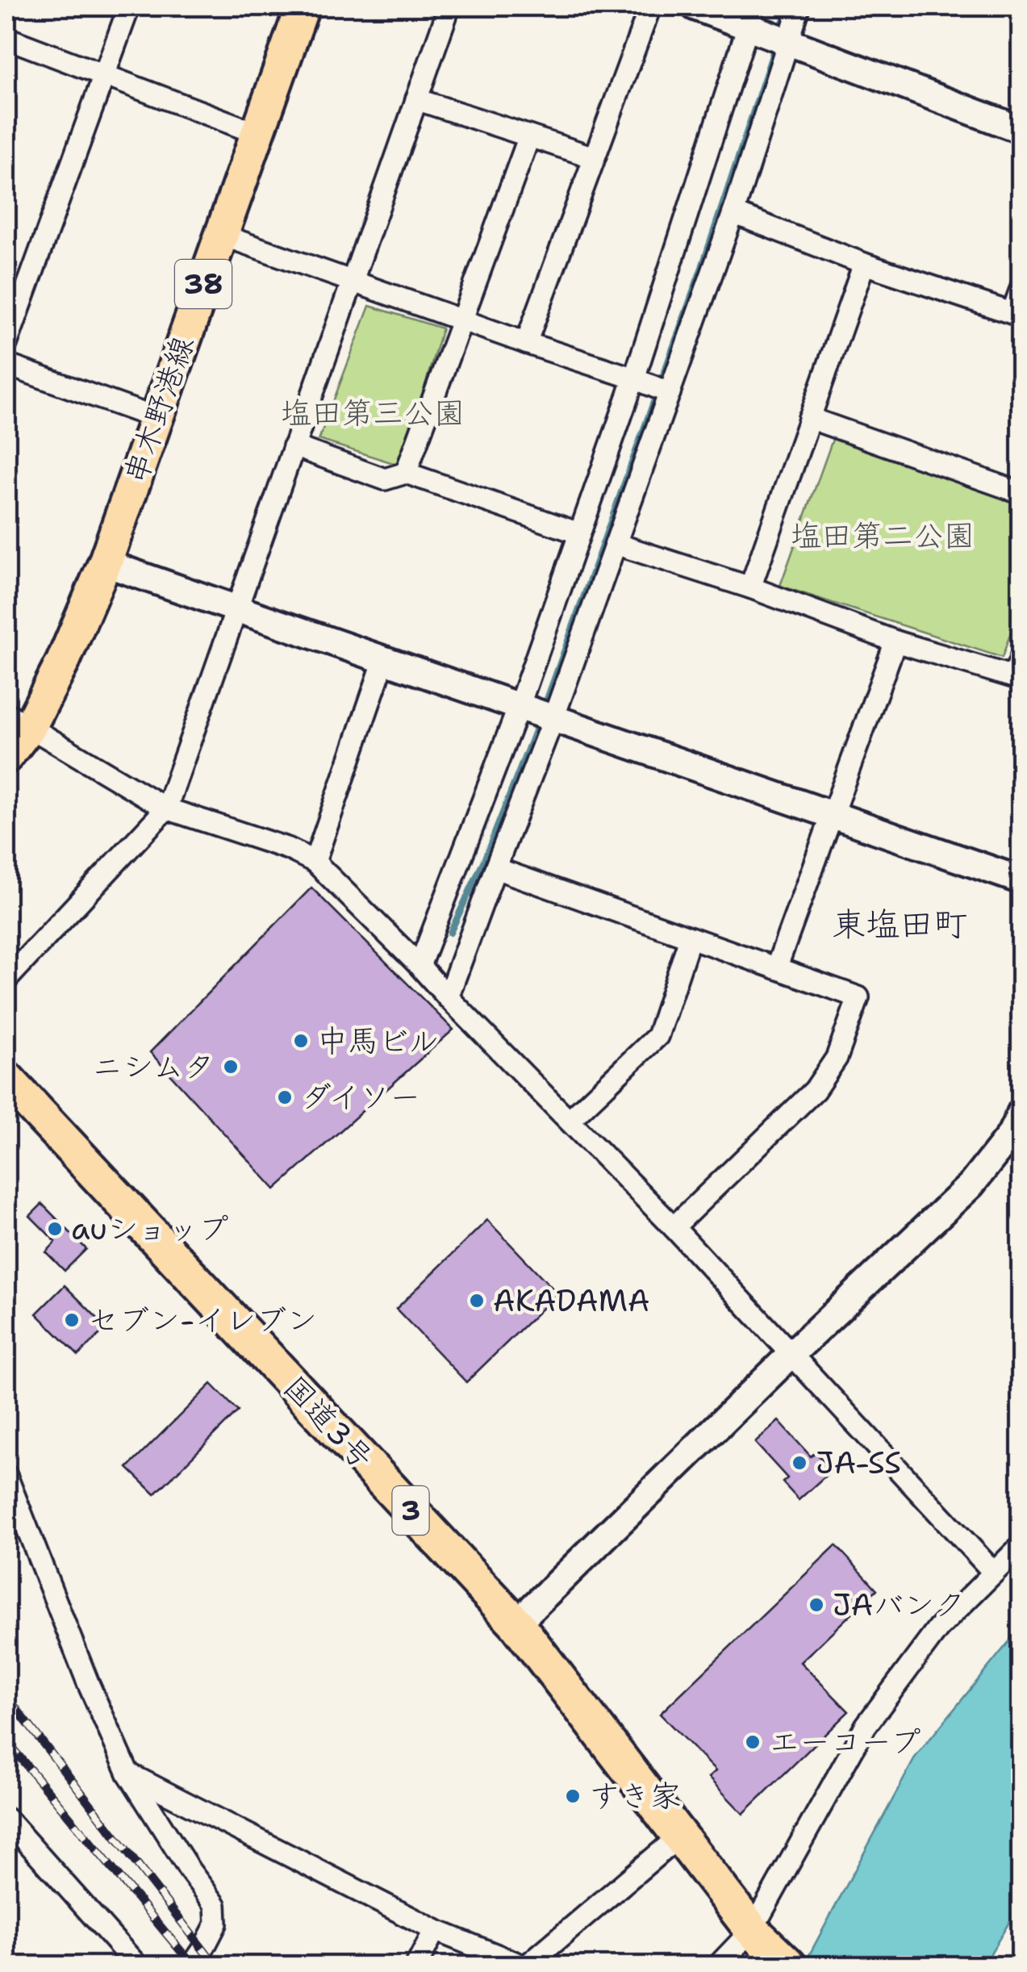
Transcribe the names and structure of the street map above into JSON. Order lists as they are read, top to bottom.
{
  "streets": {
    "highway": ["国道3号", "3"],
    "main road": ["38", "串木野港線"]
  },
  "districts": ["東塩田町"],
  "parks": ["塩田第三公園", "塩田第二公園"],
  "places": [
    "中馬ビル",
    "ニシムタ",
    "ダイソー",
    "auショップ",
    "AKADAMA",
    "セブン-イレブン",
    "JA-SS",
    "JAバンク",
    "エーコープ",
    "すき家"
  ]
}
